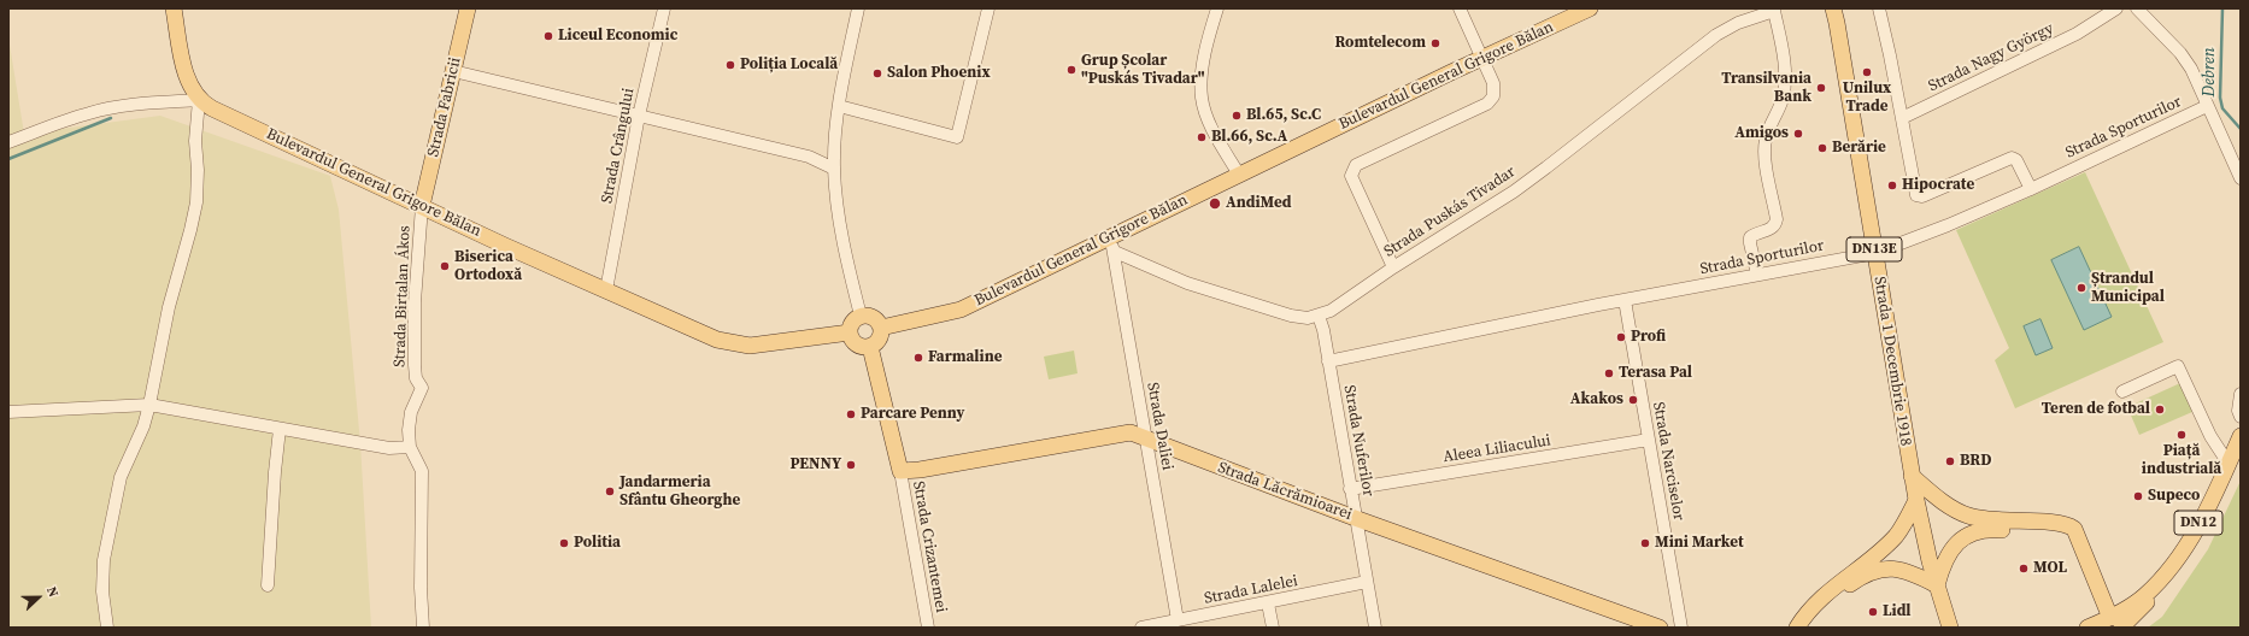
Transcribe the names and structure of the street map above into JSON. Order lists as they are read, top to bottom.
{
  "streets": {
    "main road": [
      "Bulevardul General Grigore Bălan",
      "Strada Fabricii",
      "DN13E",
      "Strada 1 Decembrie 1918",
      "Strada Lăcrămioarei",
      "DN12"
    ],
    "street": [
      "Strada Nagy György",
      "Strada Sporturilor",
      "Strada Crângului",
      "Strada Puskás Tivadar",
      "Strada Birtalan Ákos",
      "Strada Daliei",
      "Strada Nuferilor",
      "Aleea Liliacului",
      "Strada Narciselor",
      "Strada Crizantemei",
      "Strada Lalelei"
    ]
  },
  "crossings": [
    ["Bulevardul General Grigore Bălan", "Strada Fabricii"],
    ["Bulevardul General Grigore Bălan", "Strada Crângului"],
    ["Bulevardul General Grigore Bălan", "Strada Puskás Tivadar"],
    ["Bulevardul General Grigore Bălan", "Strada Birtalan Ákos"],
    ["Bulevardul General Grigore Bălan", "Strada Daliei"],
    ["Strada Fabricii", "Strada Birtalan Ákos"],
    ["Strada Sporturilor", "Strada Puskás Tivadar"],
    ["Strada Sporturilor", "Strada 1 Decembrie 1918"],
    ["Strada Sporturilor", "Strada Nuferilor"],
    ["Strada Sporturilor", "Strada Narciselor"],
    ["Strada Puskás Tivadar", "Strada Daliei"],
    ["Strada Puskás Tivadar", "Strada Nuferilor"],
    ["Strada Daliei", "Strada Lăcrămioarei"],
    ["Strada Daliei", "Strada Lalelei"],
    ["Strada Nuferilor", "Aleea Liliacului"],
    ["Strada Nuferilor", "Strada Lăcrămioarei"],
    ["Strada Nuferilor", "Strada Lalelei"],
    ["Aleea Liliacului", "Strada Narciselor"],
    ["Strada Lăcrămioarei", "Strada Crizantemei"]
  ],
  "water": ["Debren"],
  "places": [
    "Liceul Economic",
    "Romtelecom",
    "Poliția Locală",
    "Grup Școlar \"Puskás Tivadar\"",
    "Unilux Trade",
    "Salon Phoenix",
    "Transilvania Bank",
    "Bl.65, Sc.C",
    "Amigos",
    "Bl.66, Sc.A",
    "Berărie",
    "Hipocrate",
    "AndiMed",
    "Biserica Ortodoxă",
    "Ștrandul Municipal",
    "Profi",
    "Farmaline",
    "Terasa Pal",
    "Akakos",
    "Teren de fotbal",
    "Parcare Penny",
    "Piață industrială",
    "BRD",
    "PENNY",
    "Jandarmeria Sfântu Gheorghe",
    "Supeco",
    "Politia",
    "Mini Market",
    "MOL",
    "Lidl"
  ],
  "north": "right"
}
